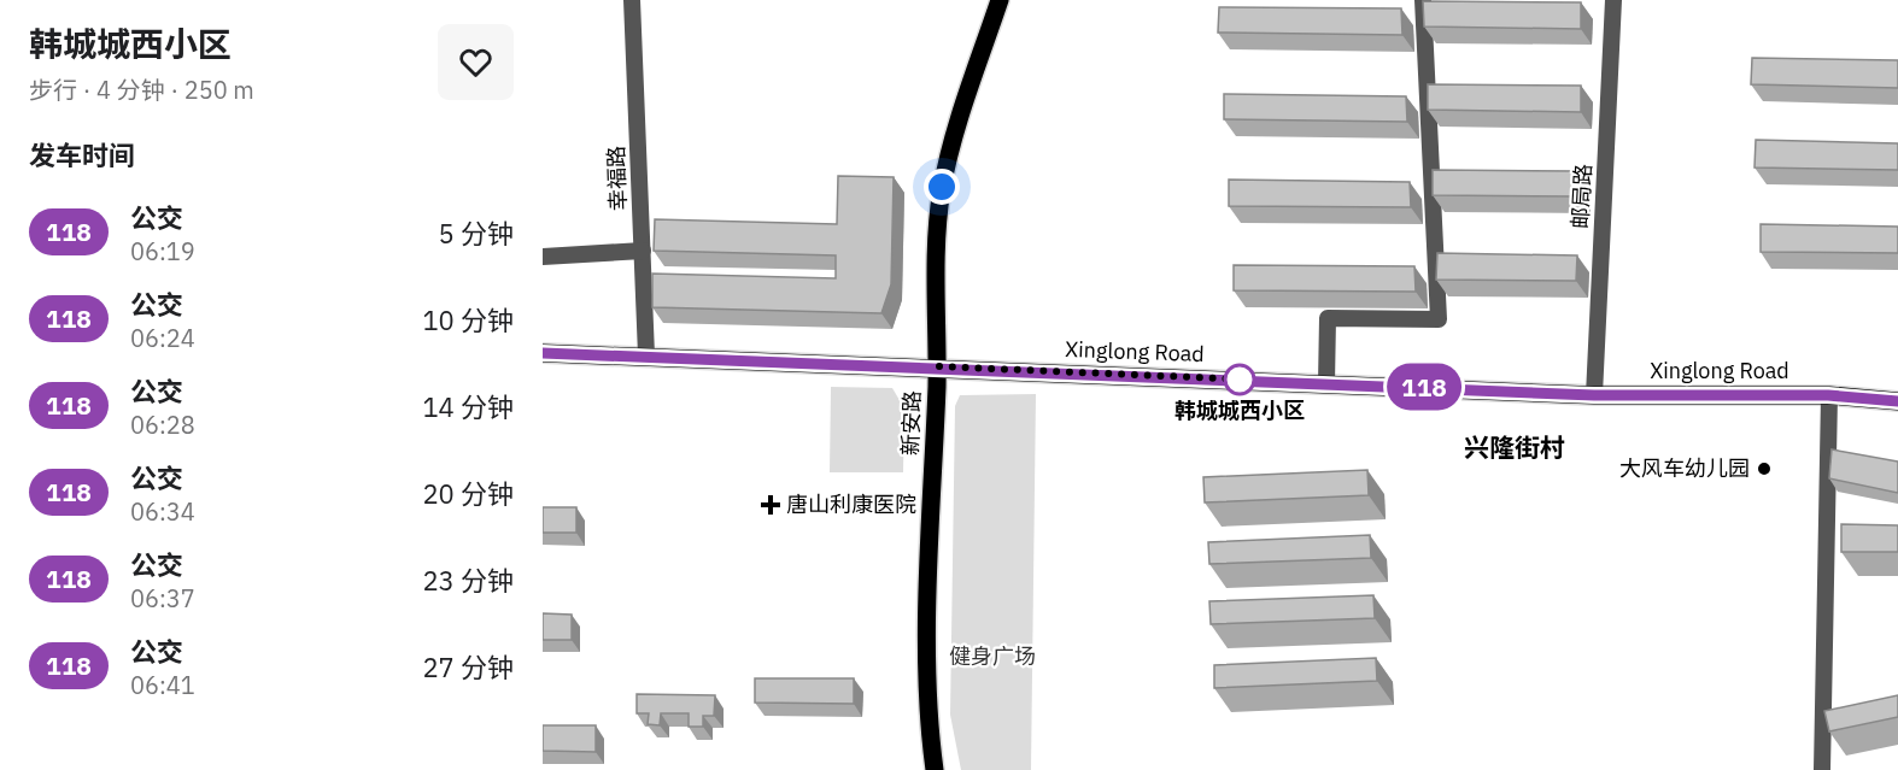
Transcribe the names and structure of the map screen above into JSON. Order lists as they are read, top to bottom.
{
  "streets": {
    "main road": ["Xinglong Road", "新安路"],
    "street": ["幸福路", "邮局路"]
  },
  "crossings": [
    ["幸福路", "Xinglong Road"],
    ["邮局路", "Xinglong Road"],
    ["Xinglong Road", "新安路"]
  ],
  "districts": ["兴隆街村"],
  "parks": ["健身广场"],
  "places": {
    "other": ["韩城城西小区", "大风车幼儿园"],
    "health": ["唐山利康医院"]
  },
  "lines": ["bus line 118"],
  "page": {
    "heading": [
      ["韩城城西小区", "步行 · 4 分钟 · 250 m"],
      "发车时间"
    ],
    "on_map": "118",
    "list": [
      {
        "mark": "118",
        "name": "公交",
        "note": "06:19",
        "value": "5 分钟"
      },
      {
        "mark": "118",
        "name": "公交",
        "note": "06:24",
        "value": "10 分钟"
      },
      {
        "mark": "118",
        "name": "公交",
        "note": "06:28",
        "value": "14 分钟"
      },
      {
        "mark": "118",
        "name": "公交",
        "note": "06:34",
        "value": "20 分钟"
      },
      {
        "mark": "118",
        "name": "公交",
        "note": "06:37",
        "value": "23 分钟"
      },
      {
        "mark": "118",
        "name": "公交",
        "note": "06:41",
        "value": "27 分钟"
      }
    ]
  }
}
